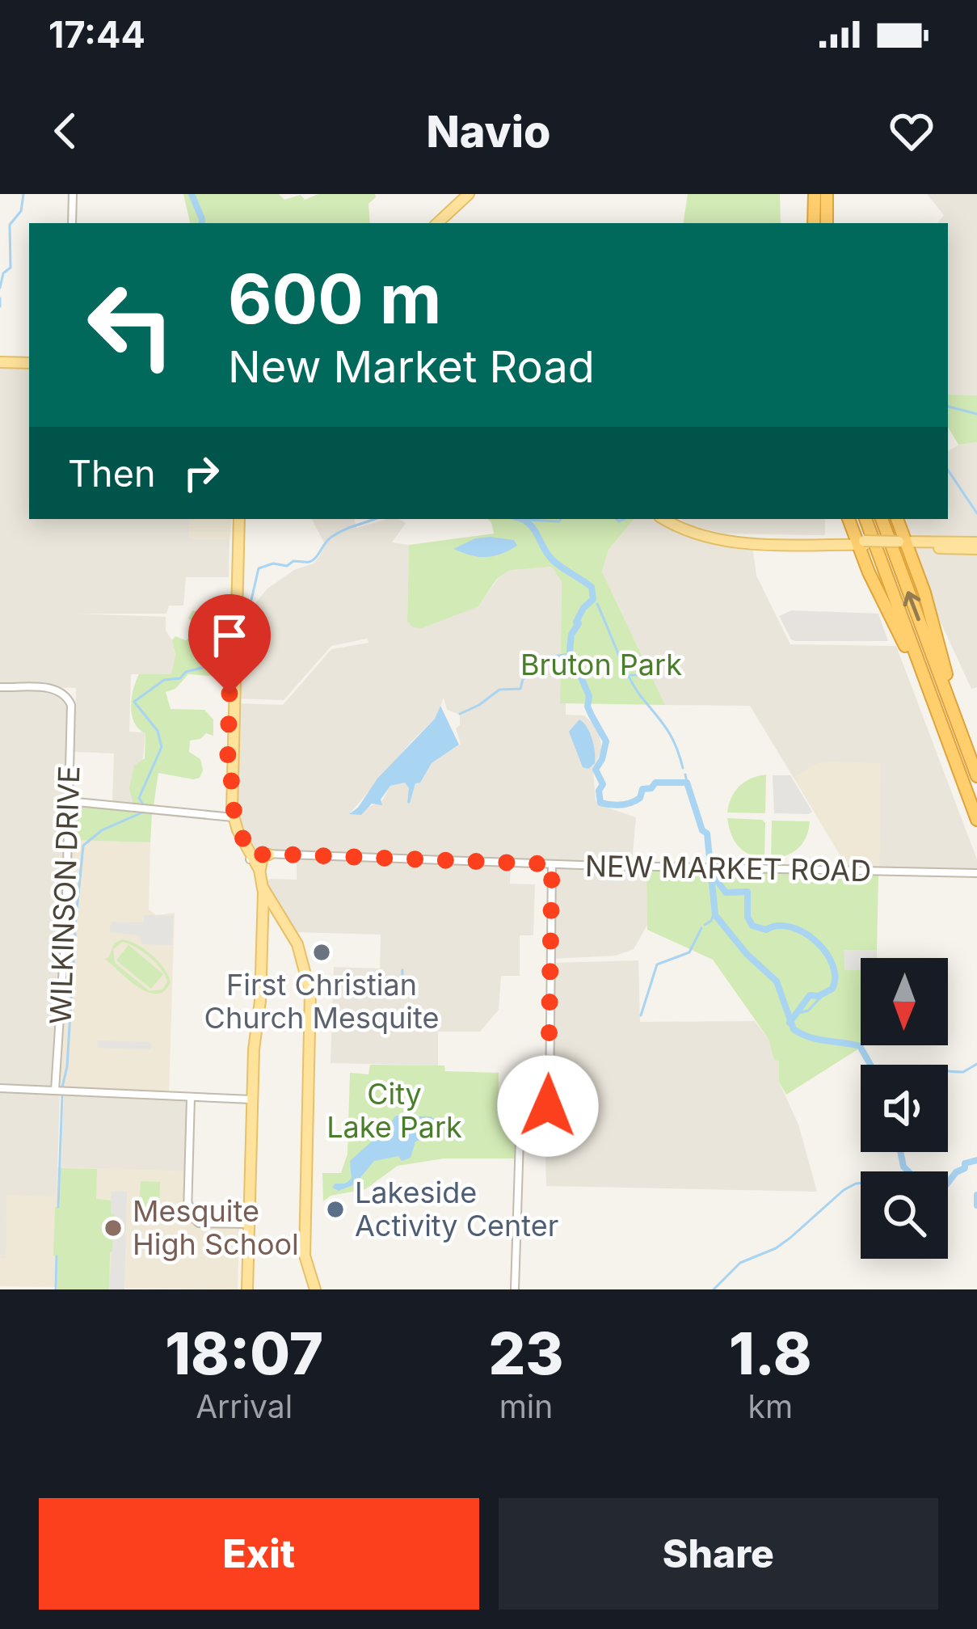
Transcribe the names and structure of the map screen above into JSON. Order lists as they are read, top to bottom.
{
  "streets": {
    "street": ["NEW MARKET ROAD", "WILKINSON DRIVE"]
  },
  "parks": ["Bruton Park", "City Lake Park"],
  "places": ["First Christian Church Mesquite", "Lakeside Activity Center", "Mesquite High School"],
  "north": "bottom",
  "page": {
    "status": "17:44",
    "header": "Navio",
    "turn": ["600 m", "New Market Road"],
    "then": "Then",
    "eta": [
      "18:07",
      "Arrival",
      "23",
      "min",
      "1.8",
      "km"
    ],
    "buttons": ["Exit", "Share"]
  }
}
